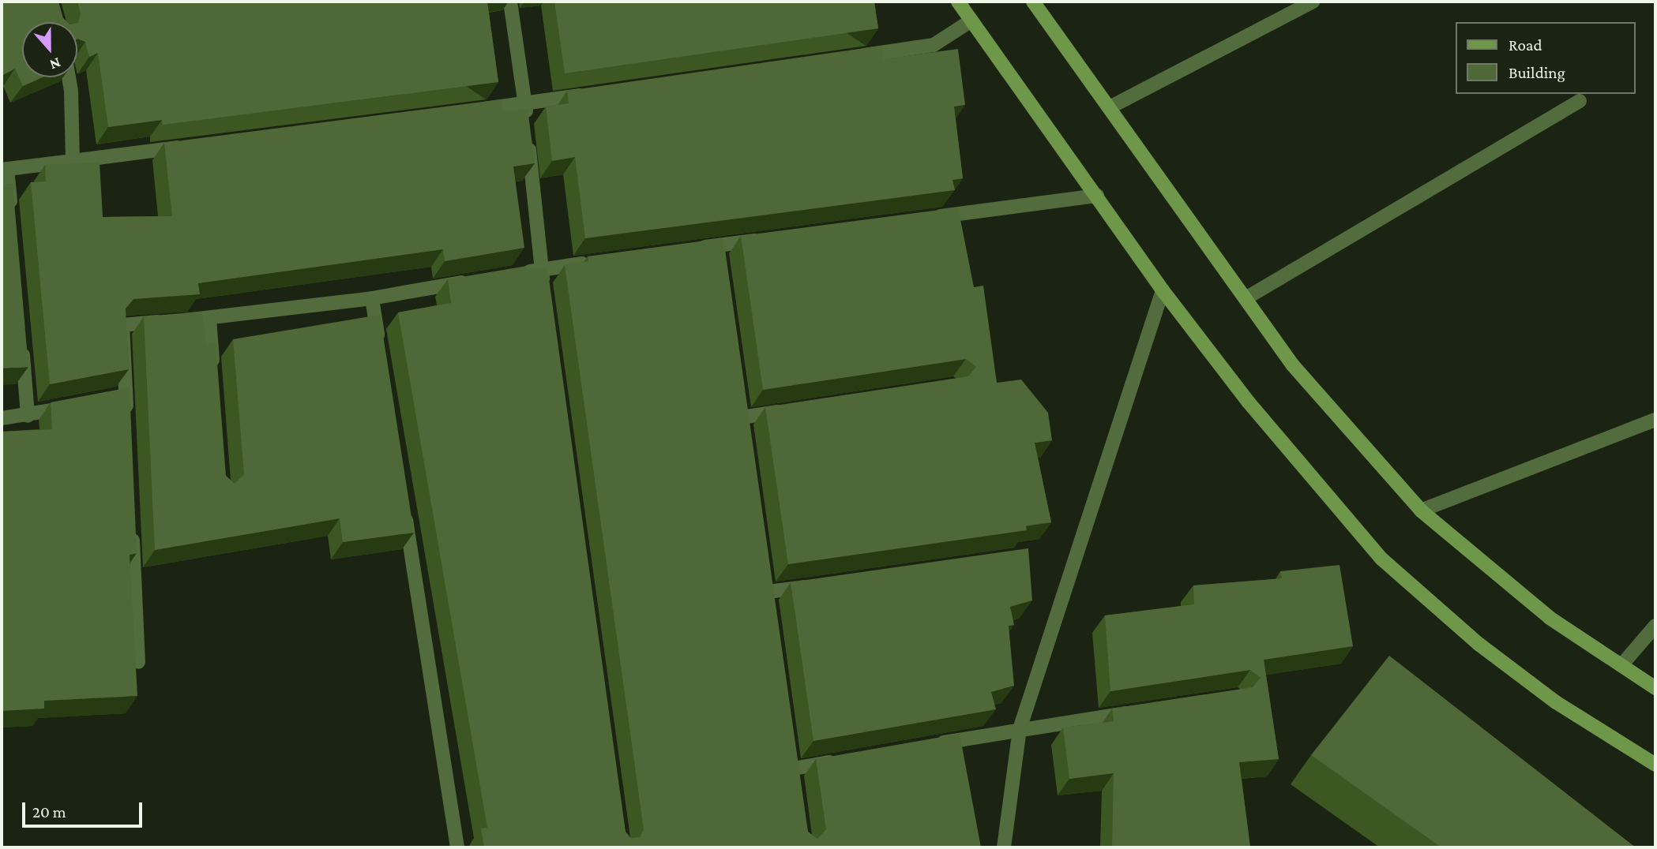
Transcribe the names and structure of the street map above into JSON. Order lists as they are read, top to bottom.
{
  "legend": ["Road", "Building"],
  "scale_bar": "20 m",
  "north": "bottom"
}
